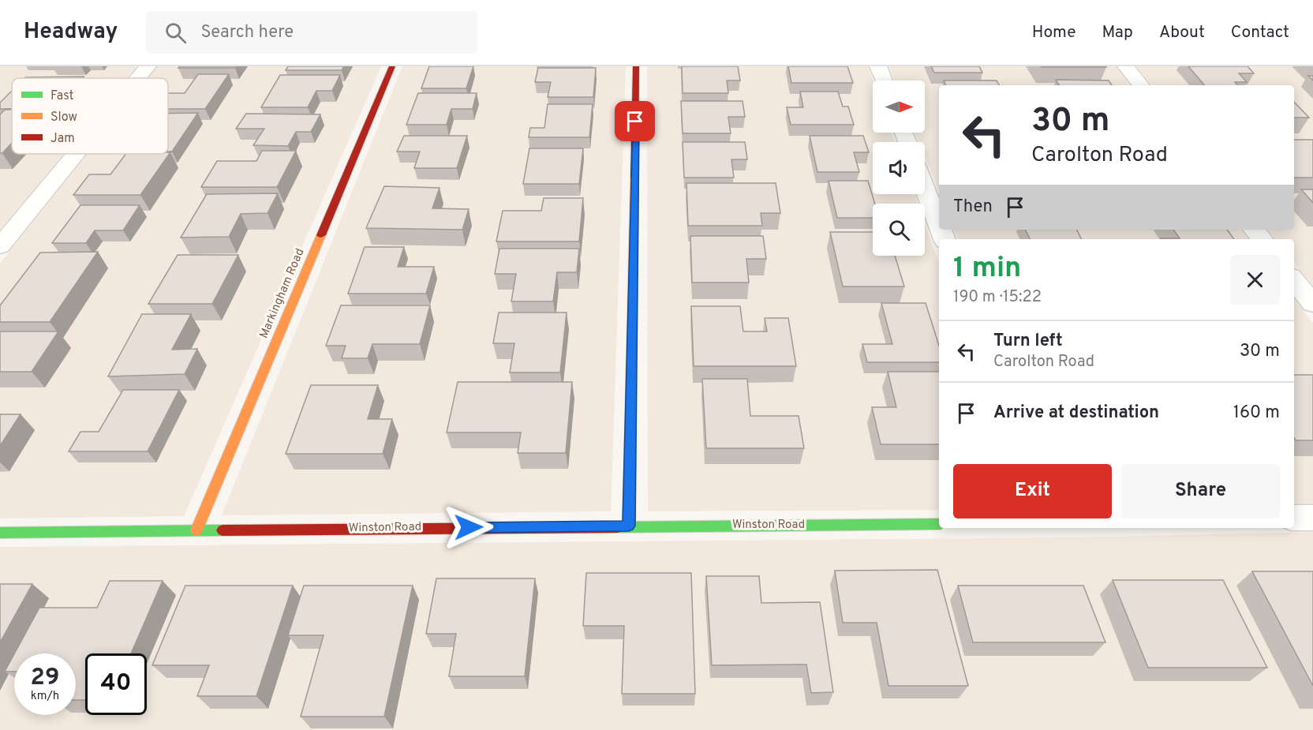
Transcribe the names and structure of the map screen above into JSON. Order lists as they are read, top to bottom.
{
  "streets": {
    "street": ["Markingham Road", "Winston Road"]
  },
  "crossings": [
    ["Markingham Road", "Winston Road"]
  ],
  "legend": ["Fast", "Slow", "Jam"],
  "north": "right",
  "page": {
    "header": "Headway",
    "search": "Search here",
    "nav": [
      "Home",
      "Map",
      "About",
      "Contact"
    ],
    "turn": ["30 m", "Carolton Road"],
    "then": "Then",
    "heading": ["1 min", "190 m · 15:22"],
    "list": [
      {
        "name": "Turn left",
        "note": "Carolton Road",
        "value": "30 m"
      },
      {
        "name": "Arrive at destination",
        "value": "160 m"
      }
    ],
    "buttons": ["Exit", "Share"],
    "speed": "29 km/h",
    "limit": "40"
  }
}
